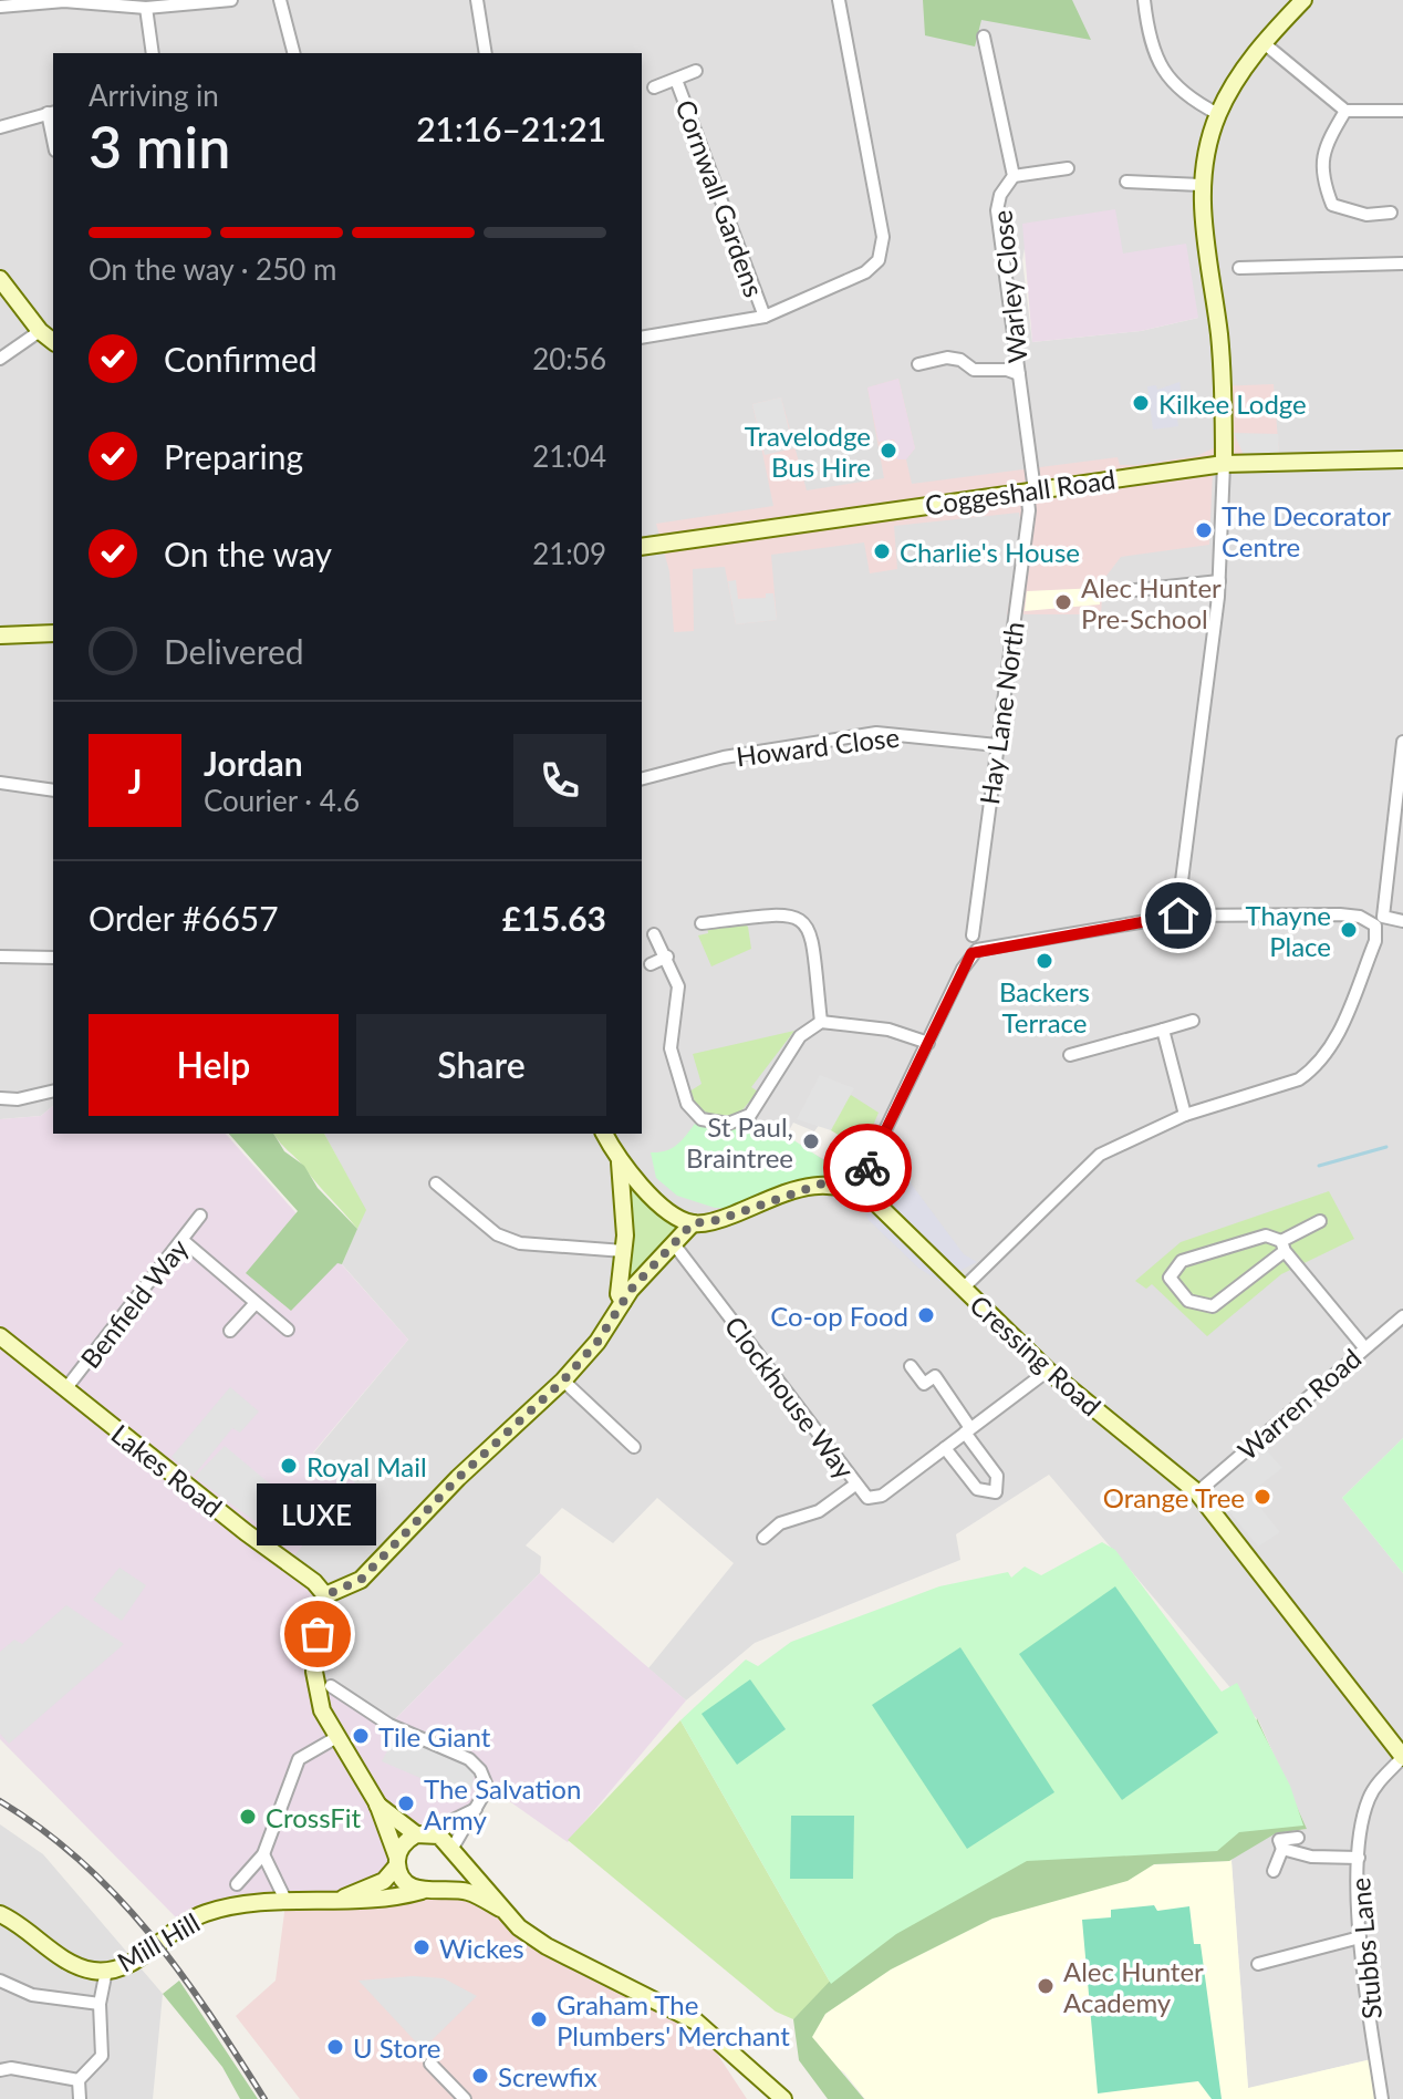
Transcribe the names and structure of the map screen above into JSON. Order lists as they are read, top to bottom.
{
  "streets": {
    "street": [
      "Cornwall Gardens",
      "Warley Close",
      "Coggeshall Road",
      "Hay Lane North",
      "Howard Close",
      "Benfield Way",
      "Cressing Road",
      "Clockhouse Way",
      "Warren Road",
      "Lakes Road",
      "Mill Hill",
      "Stubbs Lane"
    ]
  },
  "crossings": [
    ["Warley Close", "Coggeshall Road"],
    ["Warley Close", "Hay Lane North"],
    ["Coggeshall Road", "Hay Lane North"],
    ["Hay Lane North", "Howard Close"],
    ["Benfield Way", "Lakes Road"],
    ["Cressing Road", "Clockhouse Way"],
    ["Cressing Road", "Warren Road"],
    ["Cressing Road", "Stubbs Lane"]
  ],
  "places": [
    "Kilkee Lodge",
    "Travelodge Bus Hire",
    "The Decorator Centre",
    "Charlie's House",
    "Alec Hunter Pre-School",
    "Thayne Place",
    "Backers Terrace",
    "St Paul, Braintree",
    "Co-op Food",
    "Royal Mail",
    "Orange Tree",
    "LUXE",
    "Tile Giant",
    "The Salvation Army",
    "CrossFit",
    "Wickes",
    "Alec Hunter Academy",
    "Graham The Plumbers' Merchant",
    "U Store",
    "Screwfix"
  ],
  "page": {
    "heading": ["3 min", "Arriving in", "21:16–21:21"],
    "panel": [
      "Jordan",
      "Courier · 4.6",
      "Order #6657",
      "£15.63"
    ],
    "bar": "On the way · 250 m",
    "list": [
      ["Confirmed", "20:56"],
      ["Preparing", "21:04"],
      ["On the way", "21:09"],
      "Delivered"
    ],
    "round": "J",
    "buttons": ["Help", "Share"],
    "bubble": "LUXE"
  }
}
